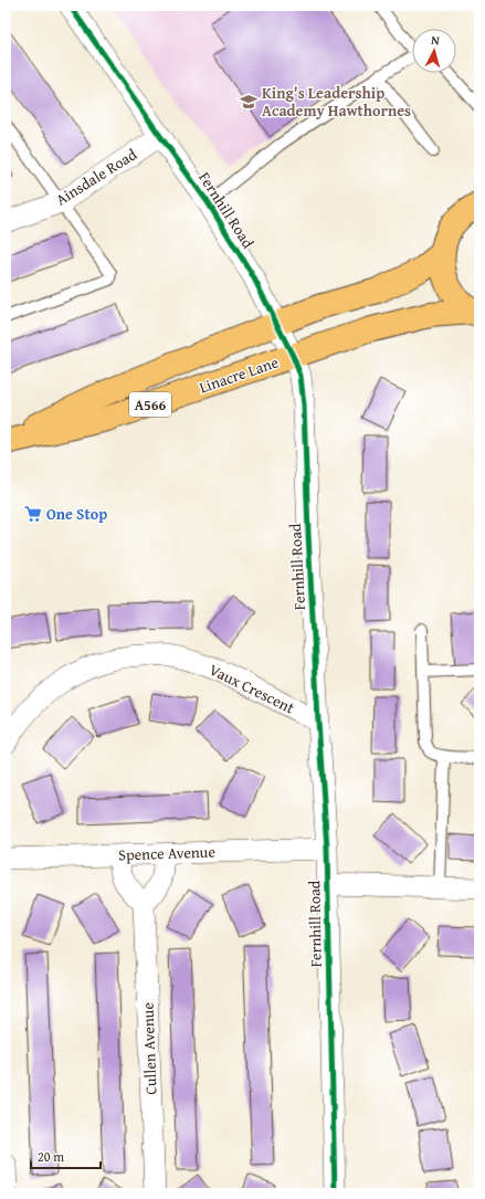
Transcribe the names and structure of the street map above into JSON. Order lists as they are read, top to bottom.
{
  "streets": {
    "main road": ["Linacre Lane", "A566"],
    "street": [
      "Ainsdale Road",
      "Fernhill Road",
      "Vaux Crescent",
      "Spence Avenue",
      "Cullen Avenue"
    ]
  },
  "crossings": [
    ["Ainsdale Road", "Fernhill Road"],
    ["Fernhill Road", "Linacre Lane"],
    ["Fernhill Road", "Vaux Crescent"],
    ["Fernhill Road", "Spence Avenue"]
  ],
  "places": {
    "school or university": ["King's Leadership Academy Hawthornes"],
    "supermarket": ["One Stop"]
  },
  "scale_bar": "20 m",
  "north": "top"
}
